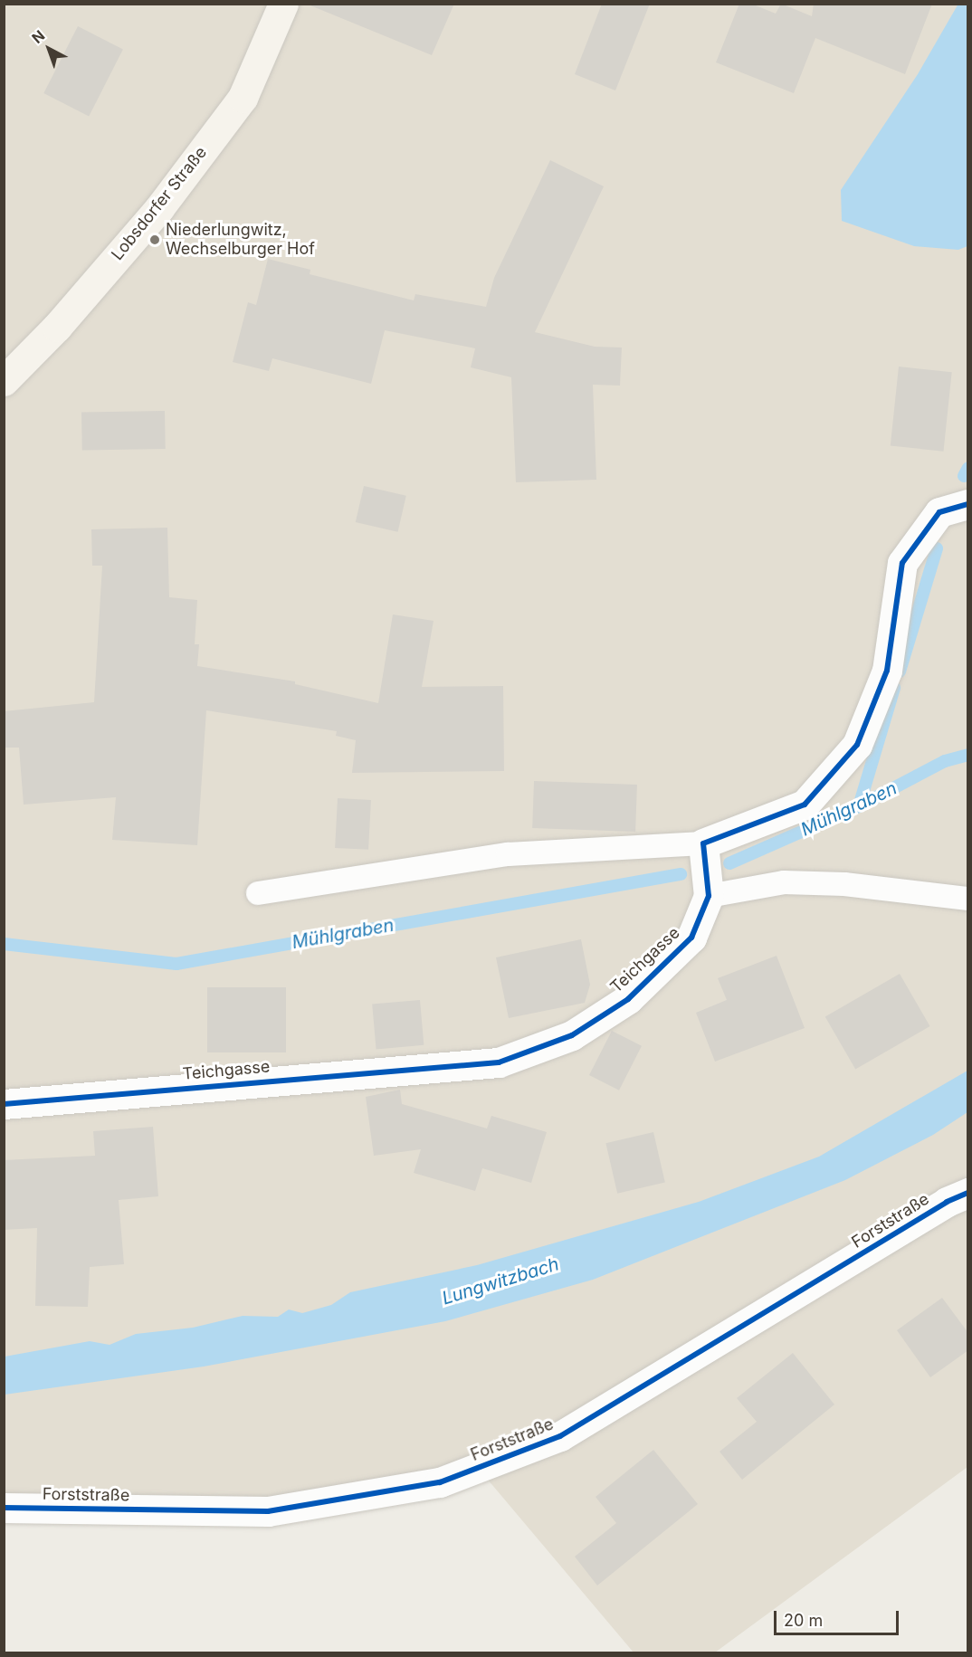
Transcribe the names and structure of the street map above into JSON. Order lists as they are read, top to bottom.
{
  "streets": {
    "main road": ["Lobsdorfer Straße"],
    "street": ["Teichgasse", "Forststraße"]
  },
  "water": ["Mühlgraben", "Lungwitzbach"],
  "places": ["Niederlungwitz, Wechselburger Hof"],
  "scale_bar": "20 m",
  "north": "top left"
}
